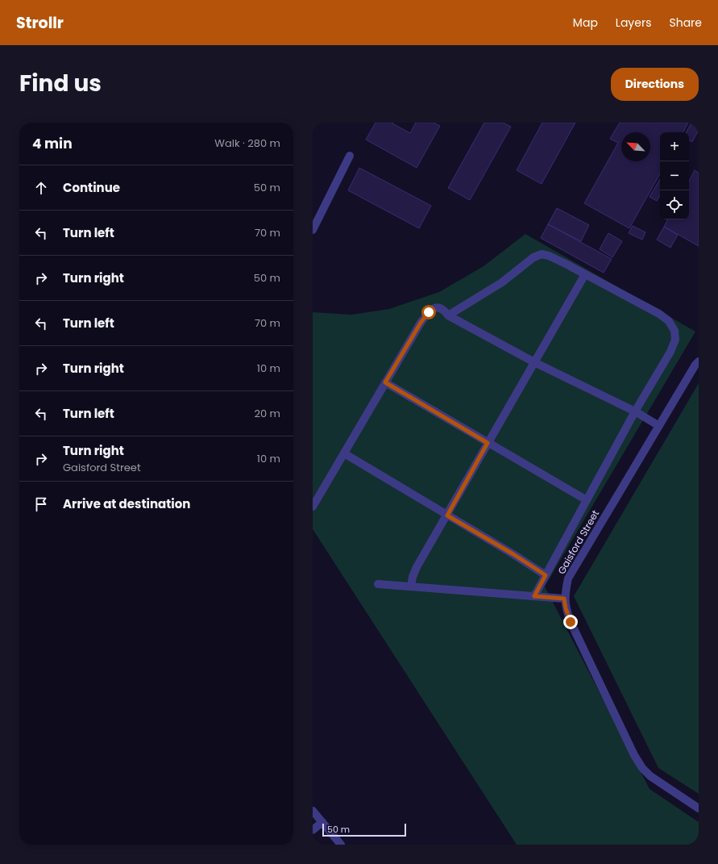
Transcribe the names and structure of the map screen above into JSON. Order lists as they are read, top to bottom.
{
  "streets": {
    "street": ["Gaisford Street"]
  },
  "scale_bar": "50 m",
  "north": "top left",
  "page": {
    "header": "Strollr",
    "nav": ["Map", "Layers", "Share"],
    "title": "Find us",
    "buttons": "Directions",
    "heading": ["4 min", "Walk · 280 m"],
    "map_buttons": ["+", "−"],
    "list": [
      ["Continue", "50 m"],
      ["Turn left", "70 m"],
      ["Turn right", "50 m"],
      ["Turn left", "70 m"],
      ["Turn right", "10 m"],
      ["Turn left", "20 m"],
      ["Turn right", "Gaisford Street", "10 m"],
      "Arrive at destination"
    ],
    "scale": "50 m"
  }
}
